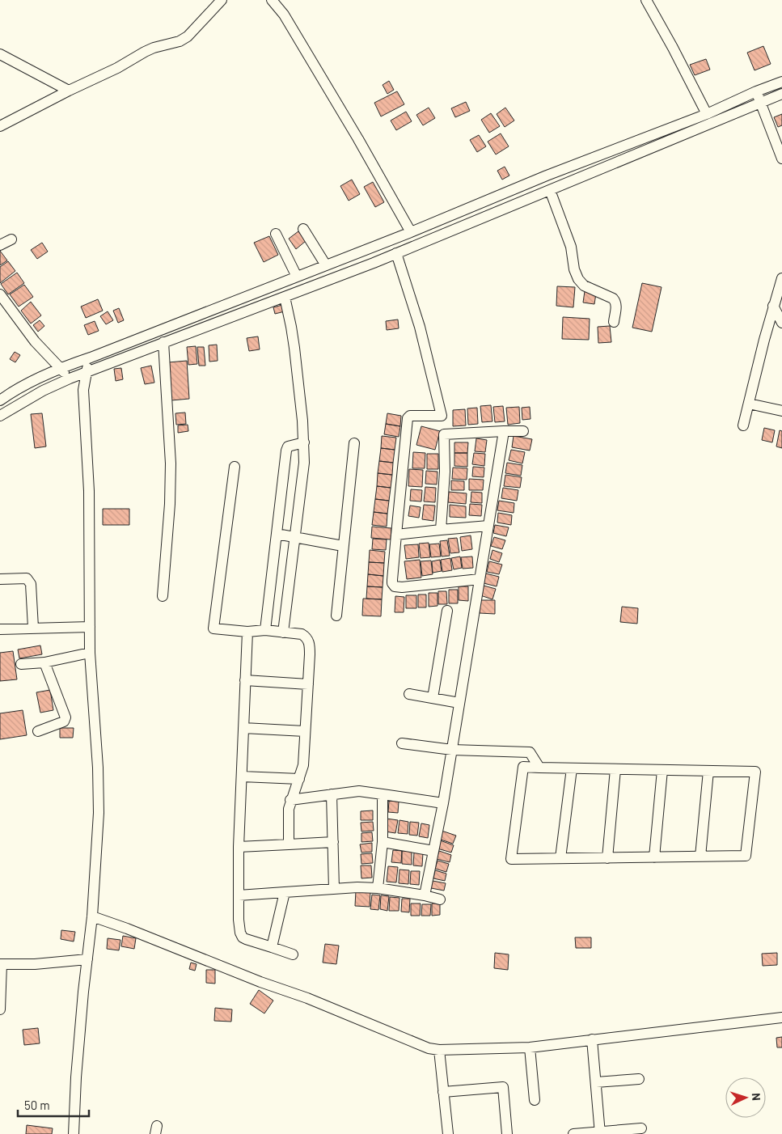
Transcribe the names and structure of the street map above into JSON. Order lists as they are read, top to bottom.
{
  "scale_bar": "50 m",
  "north": "right"
}
